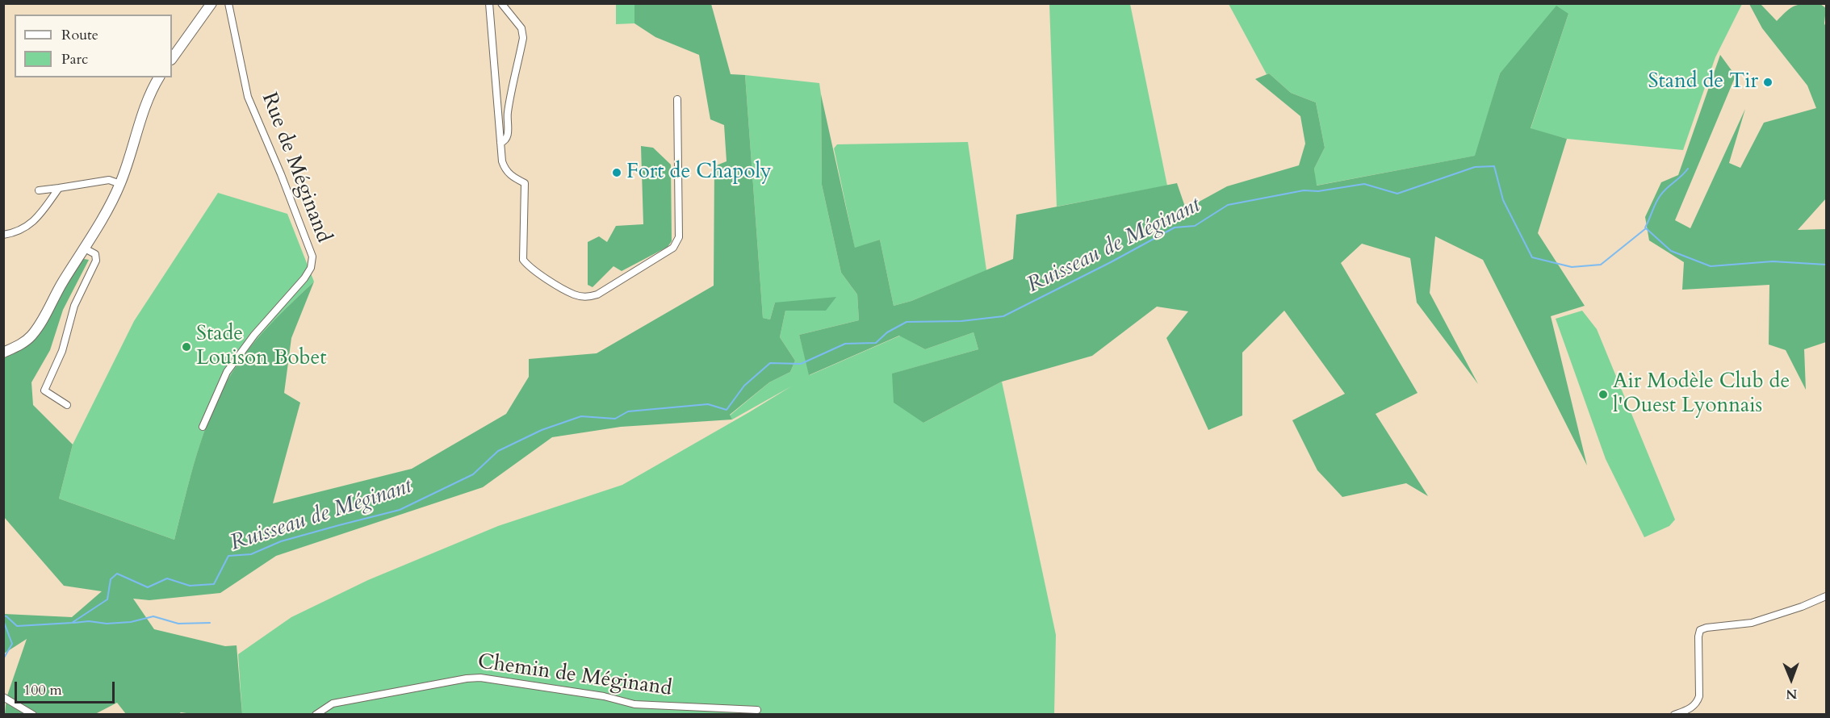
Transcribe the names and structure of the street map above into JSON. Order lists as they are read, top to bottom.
{
  "streets": {
    "street": ["Rue de Méginand", "Chemin de Méginand"]
  },
  "water": ["Ruisseau de Méginant"],
  "places": [
    "Stand de Tir",
    "Fort de Chapoly",
    "Stade Louison Bobet",
    "Air Modèle Club de l'Ouest Lyonnais"
  ],
  "legend": ["Route", "Parc"],
  "scale_bar": "100 m",
  "north": "bottom"
}
